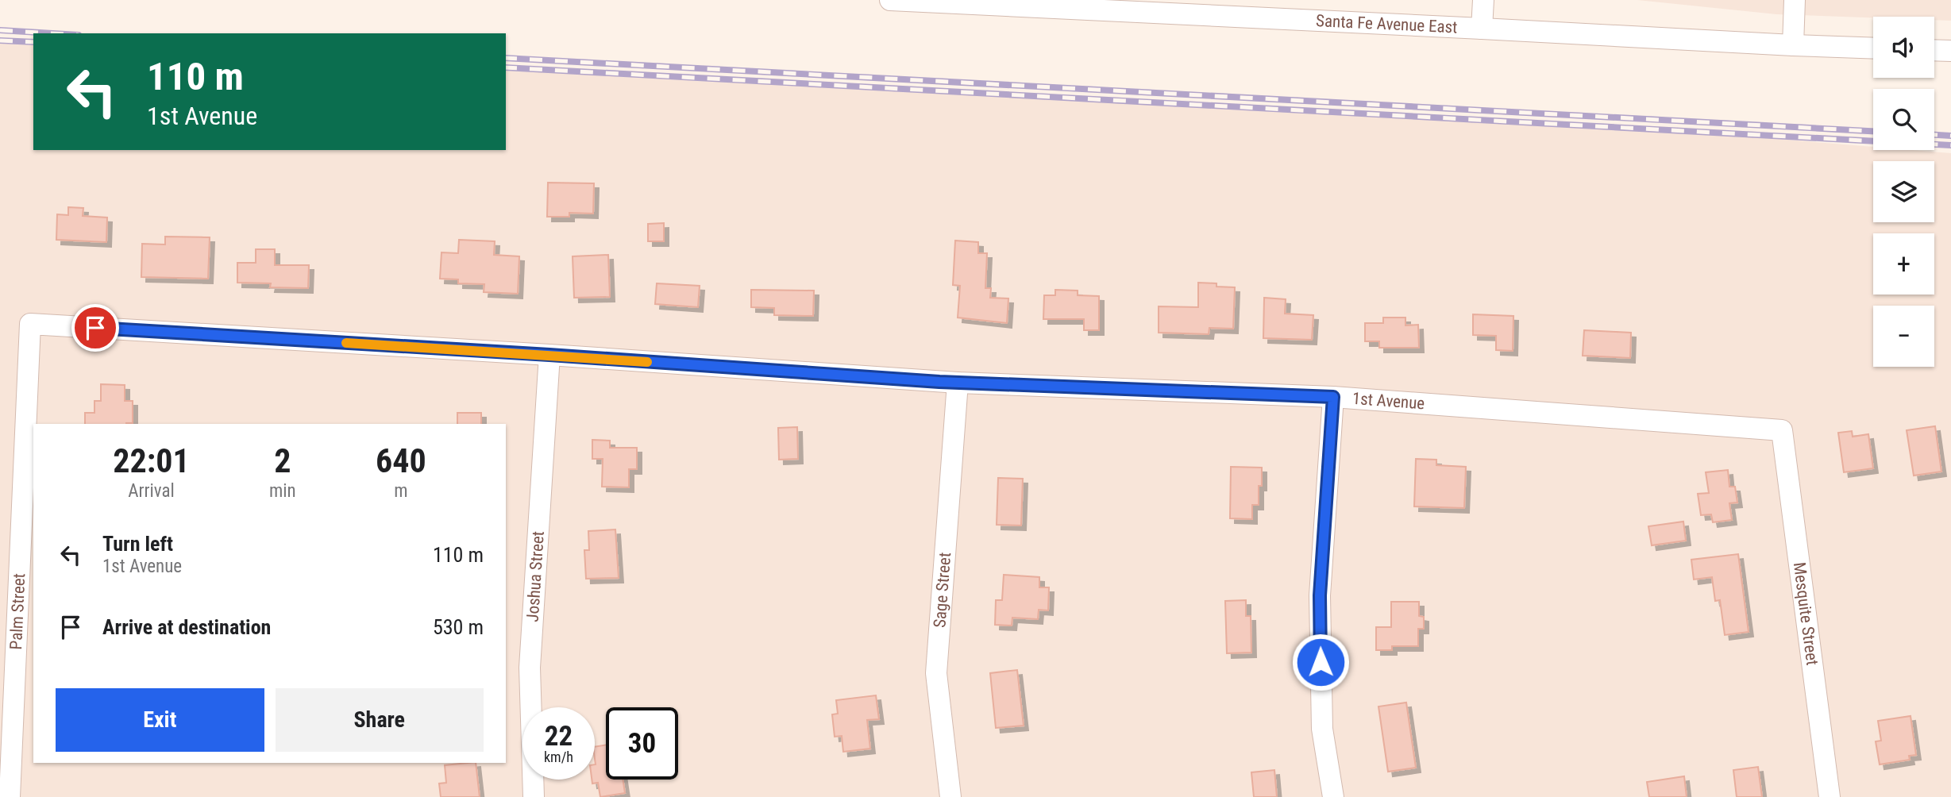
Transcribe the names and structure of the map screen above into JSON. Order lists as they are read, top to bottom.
{
  "streets": {
    "street": [
      "Santa Fe Avenue East",
      "1st Avenue",
      "Joshua Street",
      "Sage Street",
      "Palm Street",
      "Mesquite Street"
    ]
  },
  "crossings": [
    ["1st Avenue", "Joshua Street"],
    ["1st Avenue", "Sage Street"],
    ["1st Avenue", "Palm Street"],
    ["1st Avenue", "Mesquite Street"]
  ],
  "page": {
    "map_buttons": ["+", "−"],
    "turn": ["110 m", "1st Avenue"],
    "eta": [
      "22:01",
      "Arrival",
      "2",
      "min",
      "640",
      "m"
    ],
    "list": [
      {
        "name": "Turn left",
        "note": "1st Avenue",
        "value": "110 m"
      },
      {
        "name": "Arrive at destination",
        "value": "530 m"
      }
    ],
    "buttons": ["Exit", "Share"],
    "speed": "22 km/h",
    "limit": "30"
  }
}
